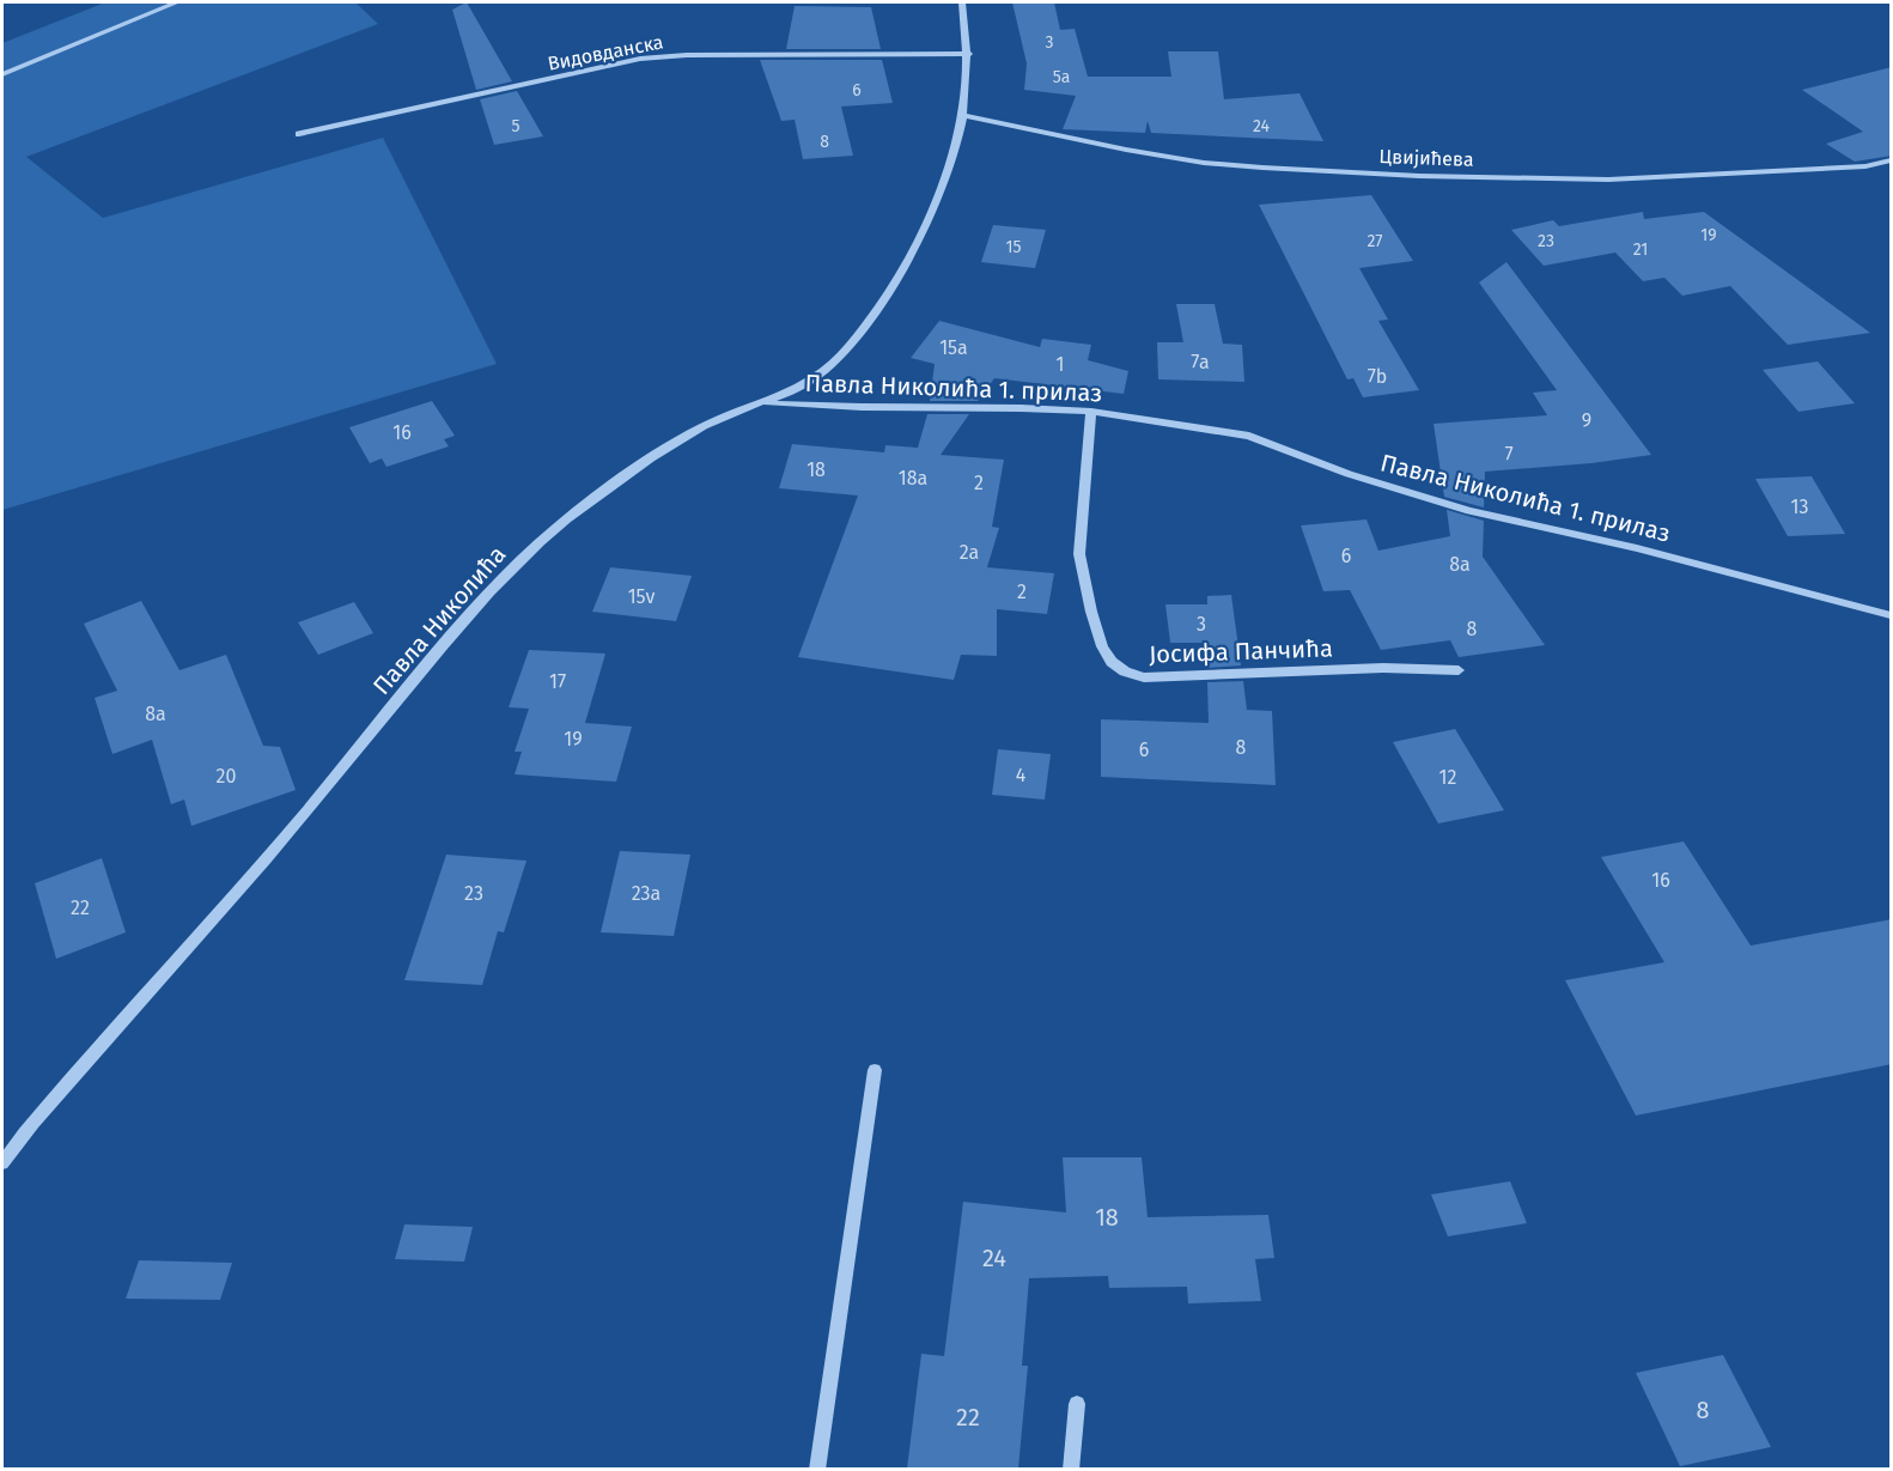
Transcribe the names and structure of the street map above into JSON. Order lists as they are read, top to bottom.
{
  "streets": {
    "street": [
      "Видовданска",
      "Цвијићева",
      "Павла Николића 1. прилаз",
      "Павла Николића",
      "Јосифа Панчића"
    ]
  },
  "crossings": [
    ["Видовданска", "Павла Николића"],
    ["Цвијићева", "Павла Николића"],
    ["Павла Николића 1. прилаз", "Павла Николића"],
    ["Павла Николића 1. прилаз", "Јосифа Панчића"]
  ],
  "house_numbers": [
    "3",
    "5a",
    "6",
    "5",
    "24",
    "8",
    "19",
    "27",
    "23",
    "15",
    "21",
    "15a",
    "7a",
    "1",
    "7b",
    "9",
    "16",
    "7",
    "18",
    "18a",
    "2",
    "13",
    "2a",
    "6",
    "8a",
    "2",
    "15v",
    "3",
    "8",
    "17",
    "8a",
    "19",
    "8",
    "6",
    "4",
    "20",
    "12",
    "16",
    "23",
    "23a",
    "22",
    "18",
    "24",
    "8",
    "22"
  ]
}
